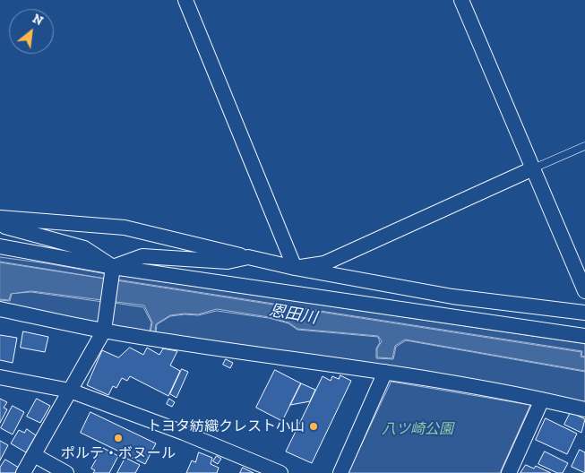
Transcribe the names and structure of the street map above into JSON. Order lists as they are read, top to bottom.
{
  "water": ["恩田川"],
  "parks": ["八ツ崎公園"],
  "places": ["トヨタ紡織クレスト小山", "ポルテ・ボヌール"],
  "north": "top right"
}
